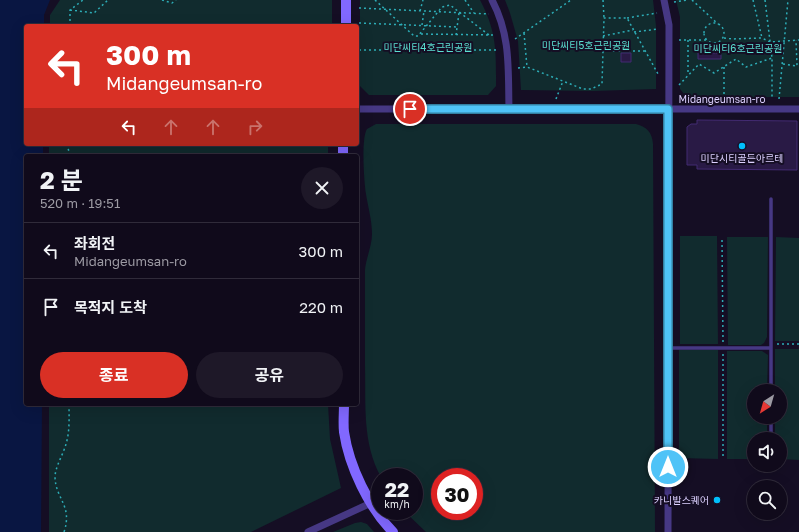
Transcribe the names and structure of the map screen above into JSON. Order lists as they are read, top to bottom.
{
  "streets": {
    "street": ["Midangeumsan-ro"]
  },
  "parks": ["미단씨티5호근린공원", "미단씨티4호근린공원", "미단씨티6호근린공원"],
  "places": ["미단시티골든아르테", "카니발스퀘어"],
  "north": "bottom left",
  "page": {
    "turn": ["300 m", "Midangeumsan-ro"],
    "heading": ["2 분", "520 m · 19:51"],
    "list": [
      {
        "name": "좌회전",
        "note": "Midangeumsan-ro",
        "value": "300 m"
      },
      {
        "name": "목적지 도착",
        "value": "220 m"
      }
    ],
    "buttons": ["종료", "공유"],
    "speed": "22 km/h",
    "limit": "30"
  }
}
